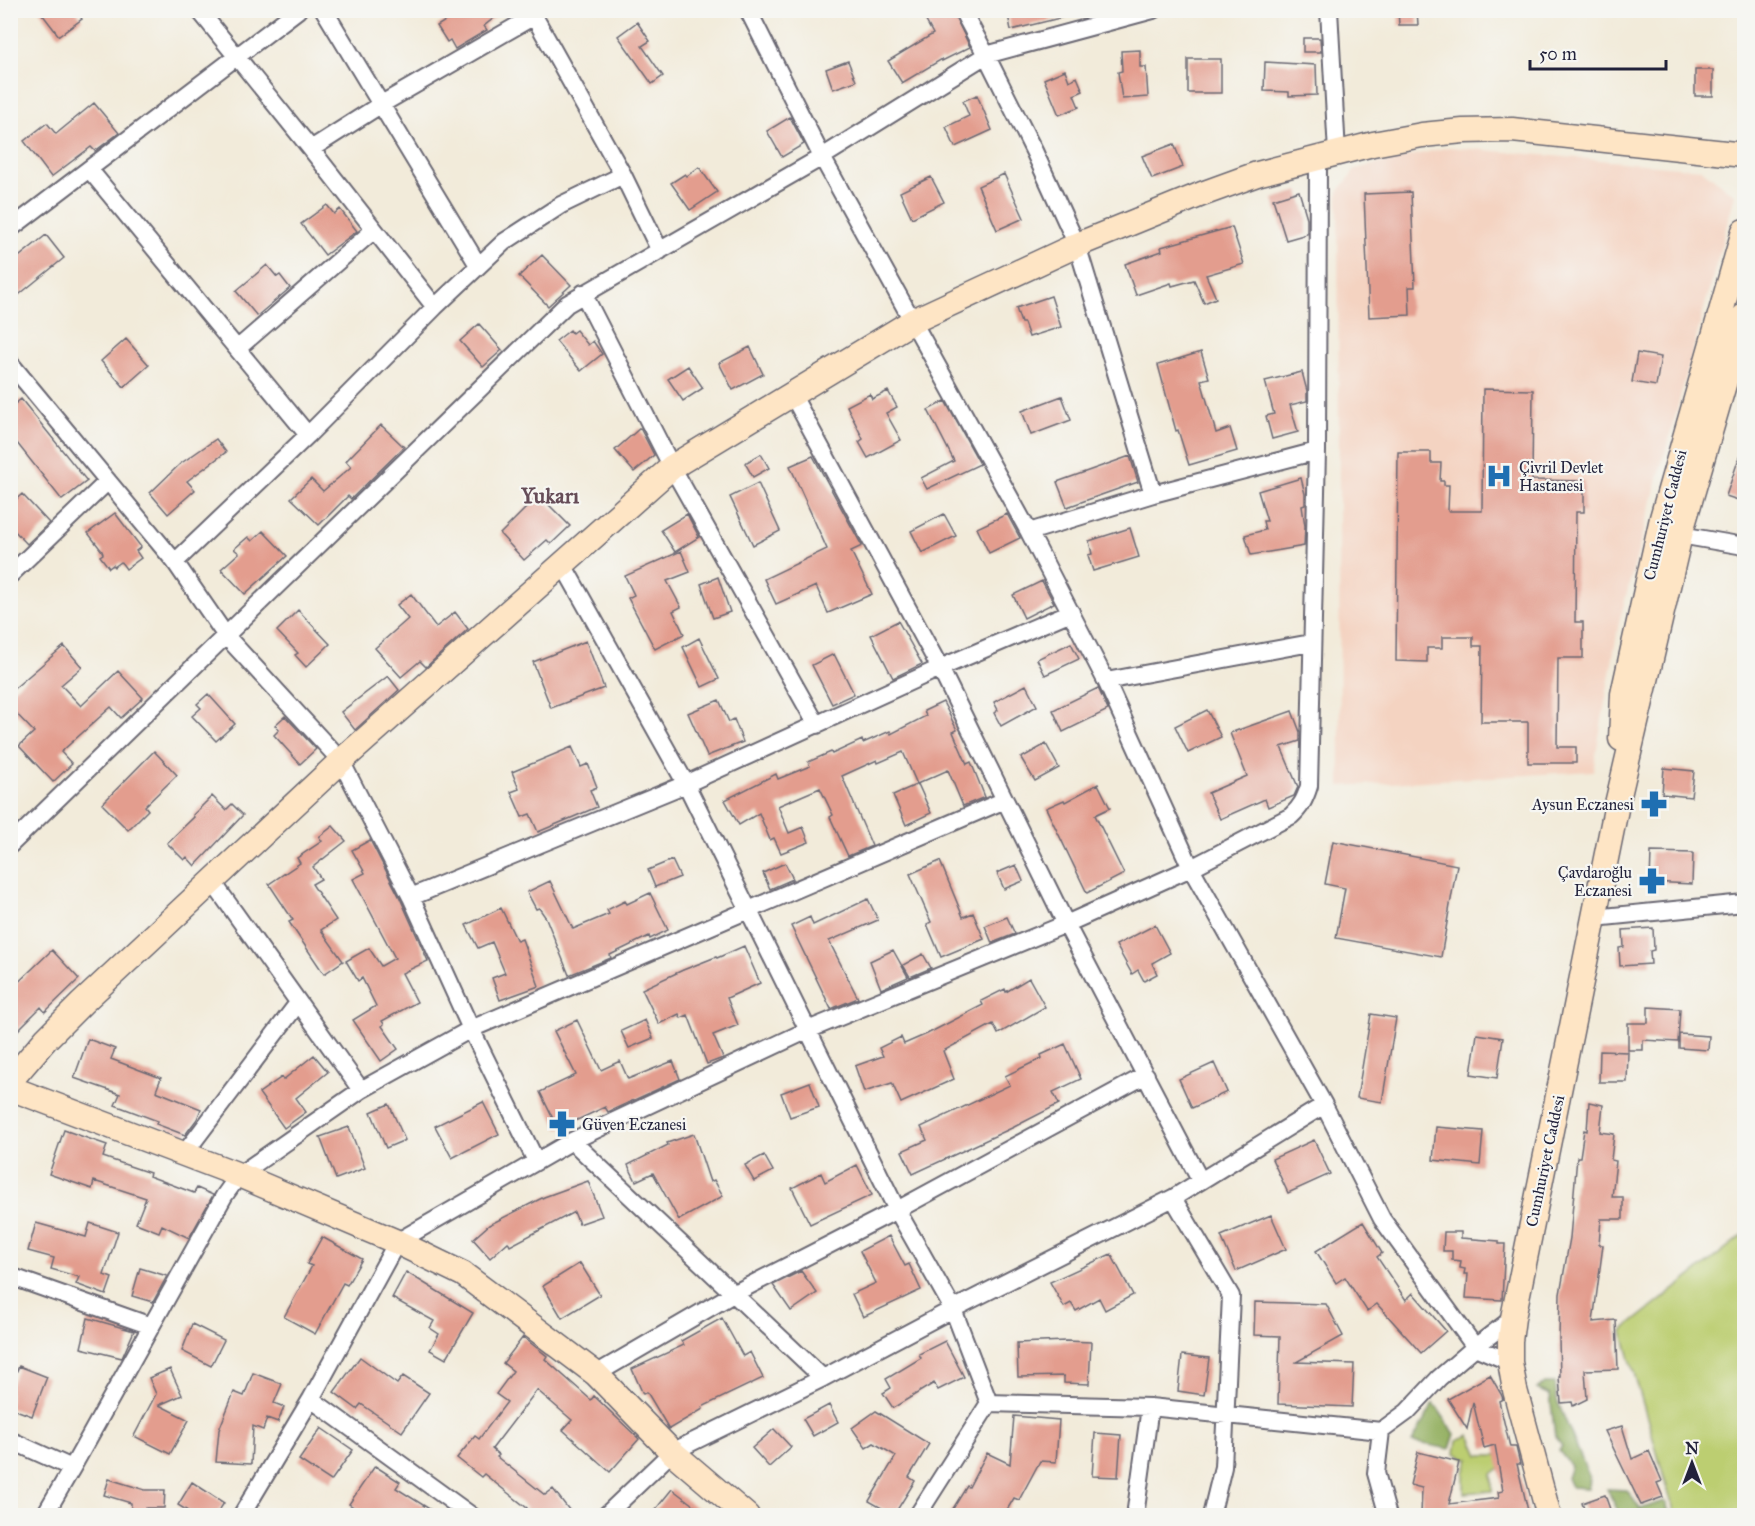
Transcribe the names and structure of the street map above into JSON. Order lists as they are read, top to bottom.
{
  "streets": {
    "street": ["Cumhuriyet Caddesi"]
  },
  "districts": ["Yukarı"],
  "places": {
    "hospital": ["Çivril Devlet Hastanesi"],
    "pharmacy": ["Aysun Eczanesi", "Çavdaroğlu Eczanesi", "Güven Eczanesi"]
  },
  "scale_bar": "50 m",
  "north": "top"
}
